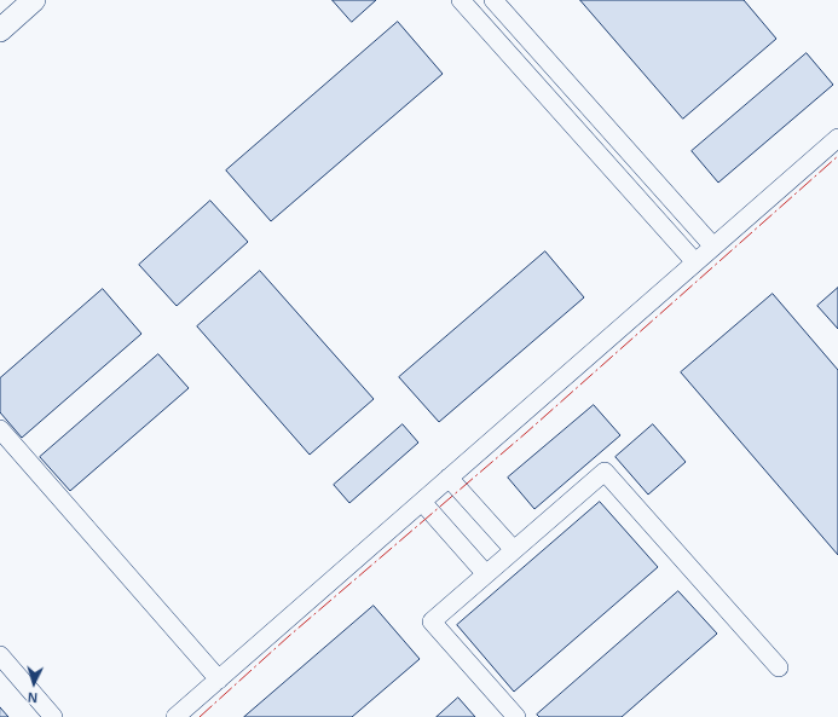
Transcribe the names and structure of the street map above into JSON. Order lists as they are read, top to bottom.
{
  "north": "bottom"
}
